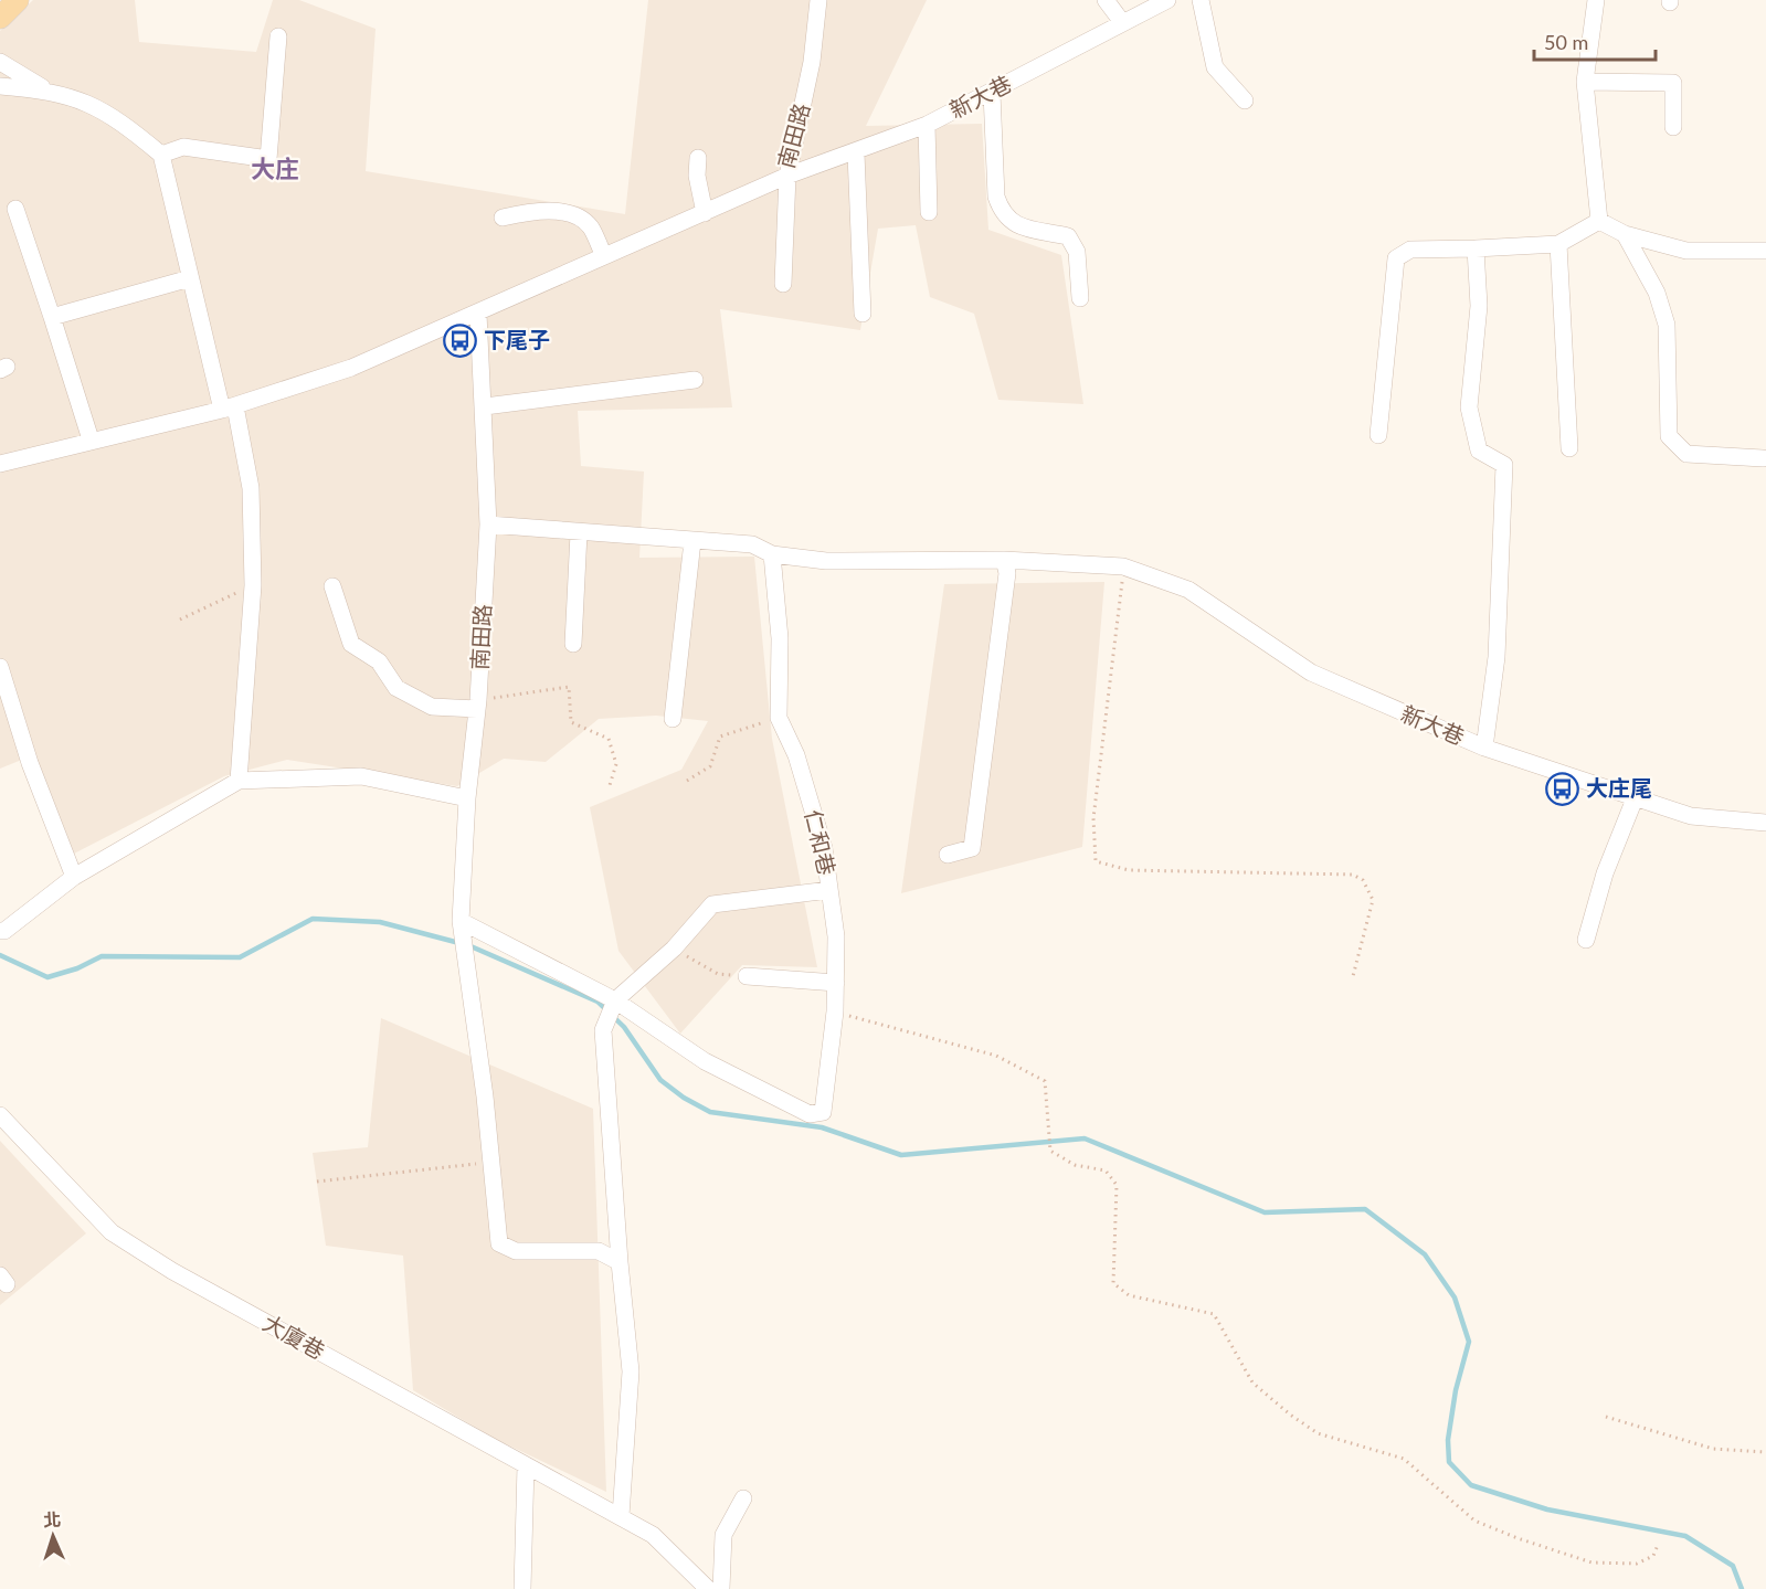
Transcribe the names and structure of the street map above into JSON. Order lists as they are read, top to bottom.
{
  "streets": {
    "street": [
      "新大巷",
      "南田路",
      "仁和巷",
      "大廈巷"
    ]
  },
  "crossings": [
    ["新大巷", "南田路"]
  ],
  "districts": ["大庄"],
  "places": {
    "bus stop": ["下尾子", "大庄尾"]
  },
  "scale_bar": "50 m",
  "north": "top"
}
